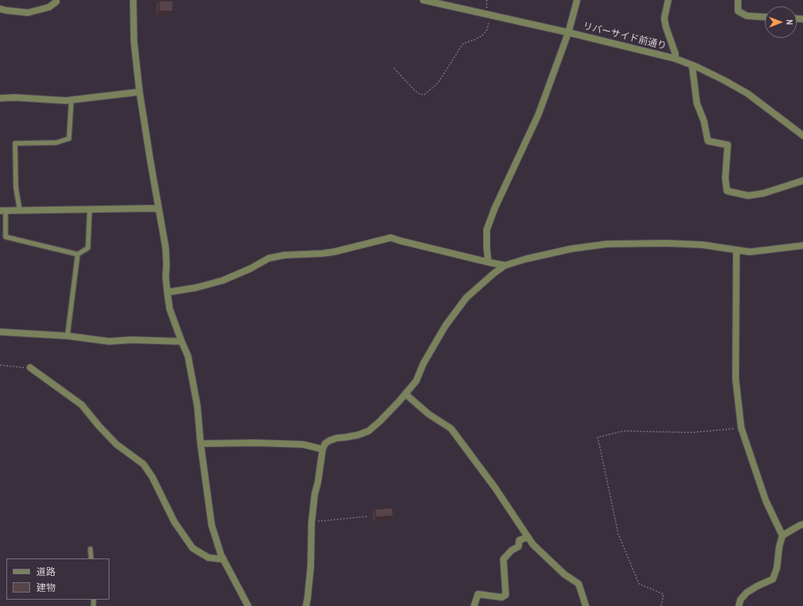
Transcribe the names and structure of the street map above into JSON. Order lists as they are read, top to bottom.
{
  "streets": {
    "street": ["リバーサイド前通り"]
  },
  "legend": ["道路", "建物"],
  "north": "right"
}
